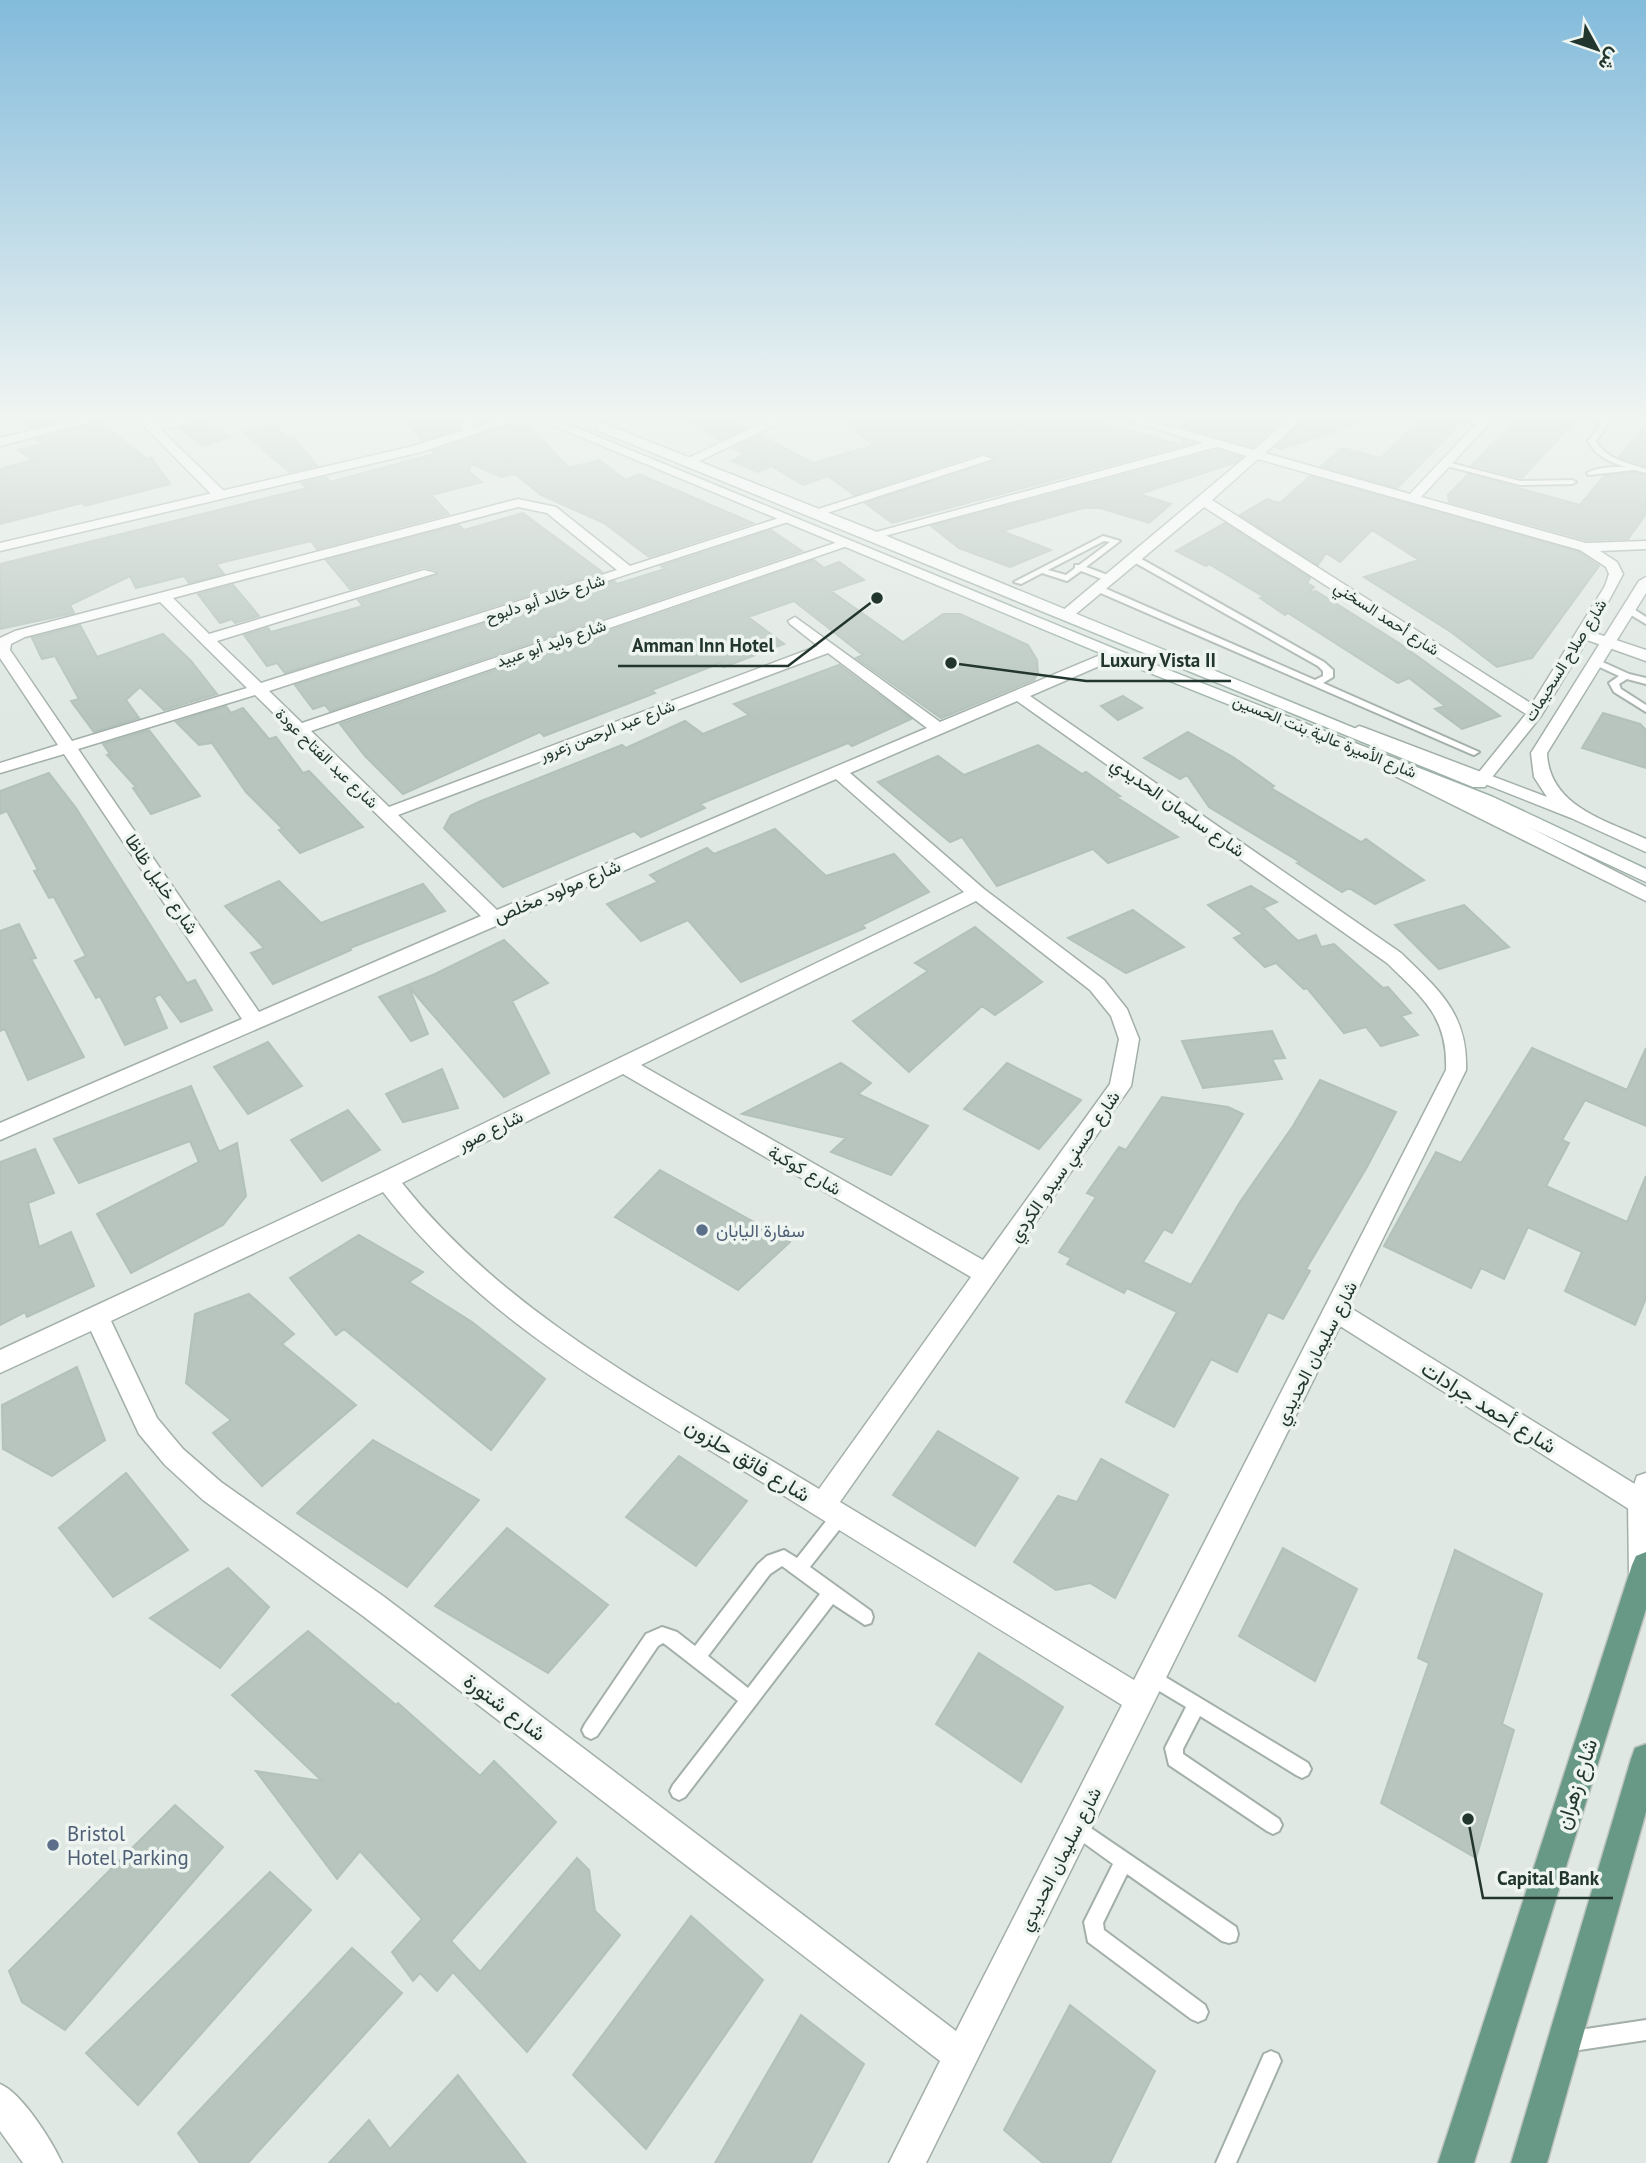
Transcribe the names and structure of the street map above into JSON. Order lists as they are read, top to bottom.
{
  "streets": {
    "main road": ["شارع زهران"],
    "street": [
      "شارع خالد أبو دلبوح",
      "شارع أحمد السخني",
      "شارع وليد أبو عبيد",
      "شارع صلاح السحيمات",
      "شارع عبد الرحمن زعرور",
      "شارع الأميرة عالية بنت الحسين",
      "شارع عبد الفتاح عودة",
      "شارع سليمان الحديدي",
      "شارع خليل ظاظا",
      "شارع مولود مخلص",
      "شارع صور",
      "شارع حسني سيدو الكردي",
      "شارع كوكبة",
      "شارع أحمد جرادات",
      "شارع فائق حلزون",
      "شارع شتورة"
    ]
  },
  "crossings": [
    ["شارع خالد أبو دلبوح", "شارع عبد الفتاح عودة"],
    ["شارع خالد أبو دلبوح", "شارع خليل ظاظا"],
    ["شارع أحمد السخني", "شارع صلاح السحيمات"],
    ["شارع وليد أبو عبيد", "شارع الأميرة عالية بنت الحسين"],
    ["شارع وليد أبو عبيد", "شارع عبد الفتاح عودة"],
    ["شارع عبد الرحمن زعرور", "شارع عبد الفتاح عودة"],
    ["شارع الأميرة عالية بنت الحسين", "شارع مولود مخلص"],
    ["شارع عبد الفتاح عودة", "شارع مولود مخلص"],
    ["شارع سليمان الحديدي", "شارع مولود مخلص"],
    ["شارع سليمان الحديدي", "شارع أحمد جرادات"],
    ["شارع سليمان الحديدي", "شارع فائق حلزون"],
    ["شارع سليمان الحديدي", "شارع شتورة"],
    ["شارع خليل ظاظا", "شارع مولود مخلص"],
    ["شارع مولود مخلص", "شارع حسني سيدو الكردي"],
    ["شارع صور", "شارع حسني سيدو الكردي"],
    ["شارع صور", "شارع كوكبة"],
    ["شارع صور", "شارع فائق حلزون"],
    ["شارع صور", "شارع شتورة"],
    ["شارع حسني سيدو الكردي", "شارع كوكبة"],
    ["شارع حسني سيدو الكردي", "شارع فائق حلزون"]
  ],
  "places": [
    "Amman Inn Hotel",
    "Luxury Vista II",
    "سفارة اليابان",
    "Capital Bank",
    "Bristol Hotel Parking"
  ],
  "north": "bottom right"
}
